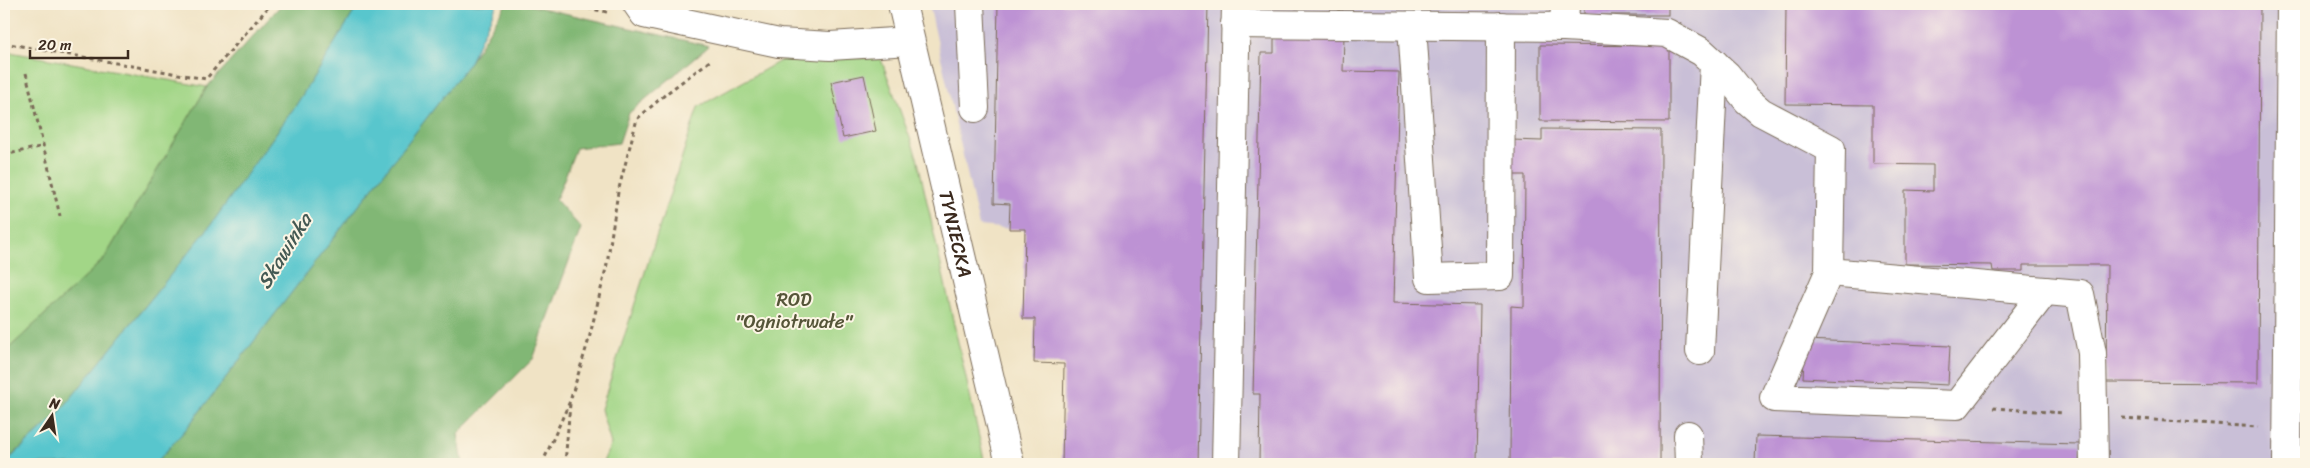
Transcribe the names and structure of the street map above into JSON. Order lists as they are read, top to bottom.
{
  "streets": {
    "street": ["TYNIECKA"]
  },
  "water": ["Skawinka"],
  "parks": ["ROD \"Ogniotrwałe\""],
  "scale_bar": "20 m",
  "north": "top"
}
